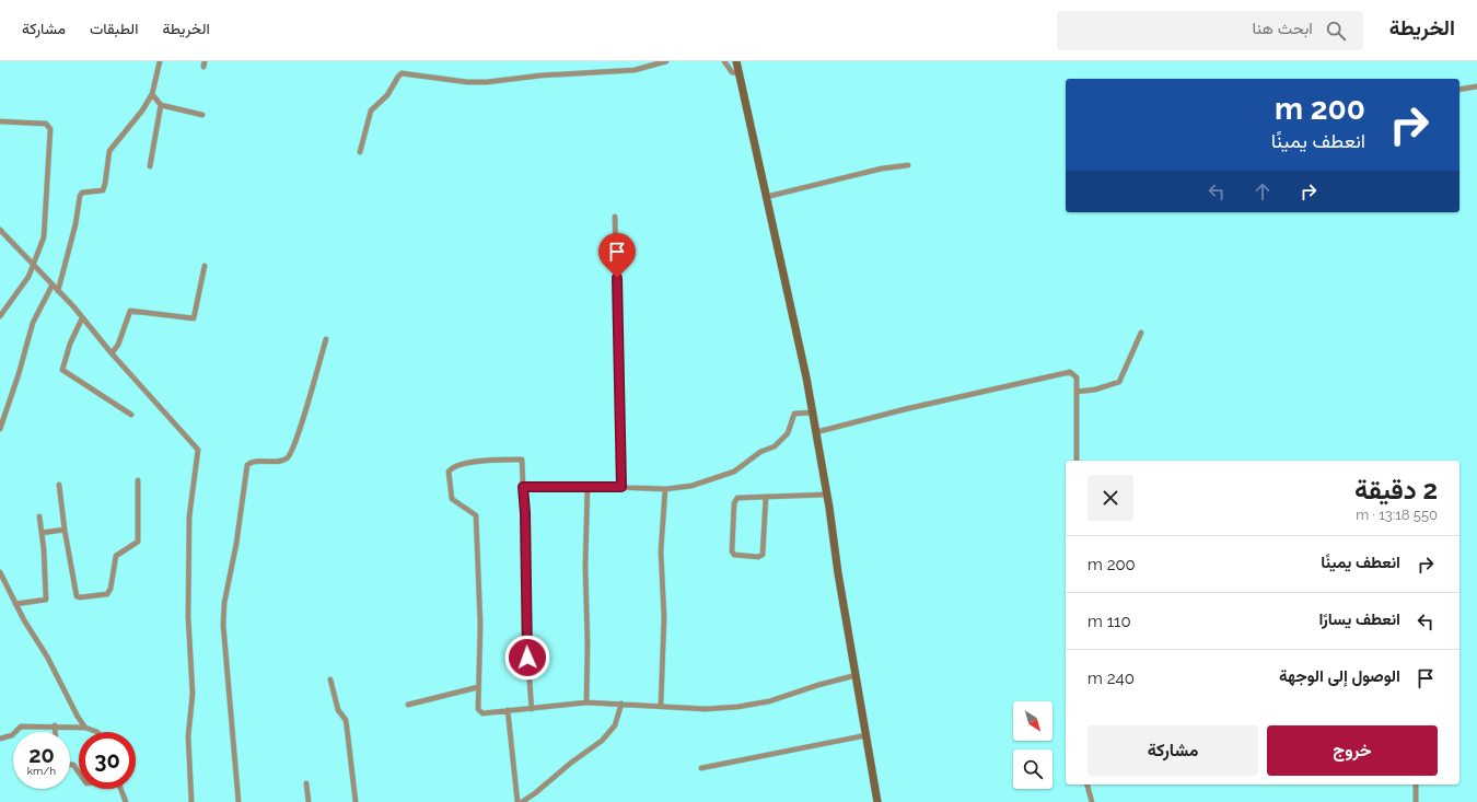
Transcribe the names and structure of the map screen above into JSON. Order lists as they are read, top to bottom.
{
  "north": "bottom right",
  "page": {
    "header": "الخريطة",
    "search": "ابحث هنا",
    "nav": ["الخريطة", "الطبقات", "مشاركة"],
    "turn": ["200 m", "انعطف يمينًا"],
    "heading": ["2 دقيقة", "550 m · 13:18"],
    "list": [
      {
        "name": "انعطف يمينًا",
        "value": "200 m"
      },
      {
        "name": "انعطف يسارًا",
        "value": "110 m"
      },
      {
        "name": "الوصول إلى الوجهة",
        "value": "240 m"
      }
    ],
    "buttons": ["خروج", "مشاركة"],
    "speed": "20 km/h",
    "limit": "30"
  }
}
